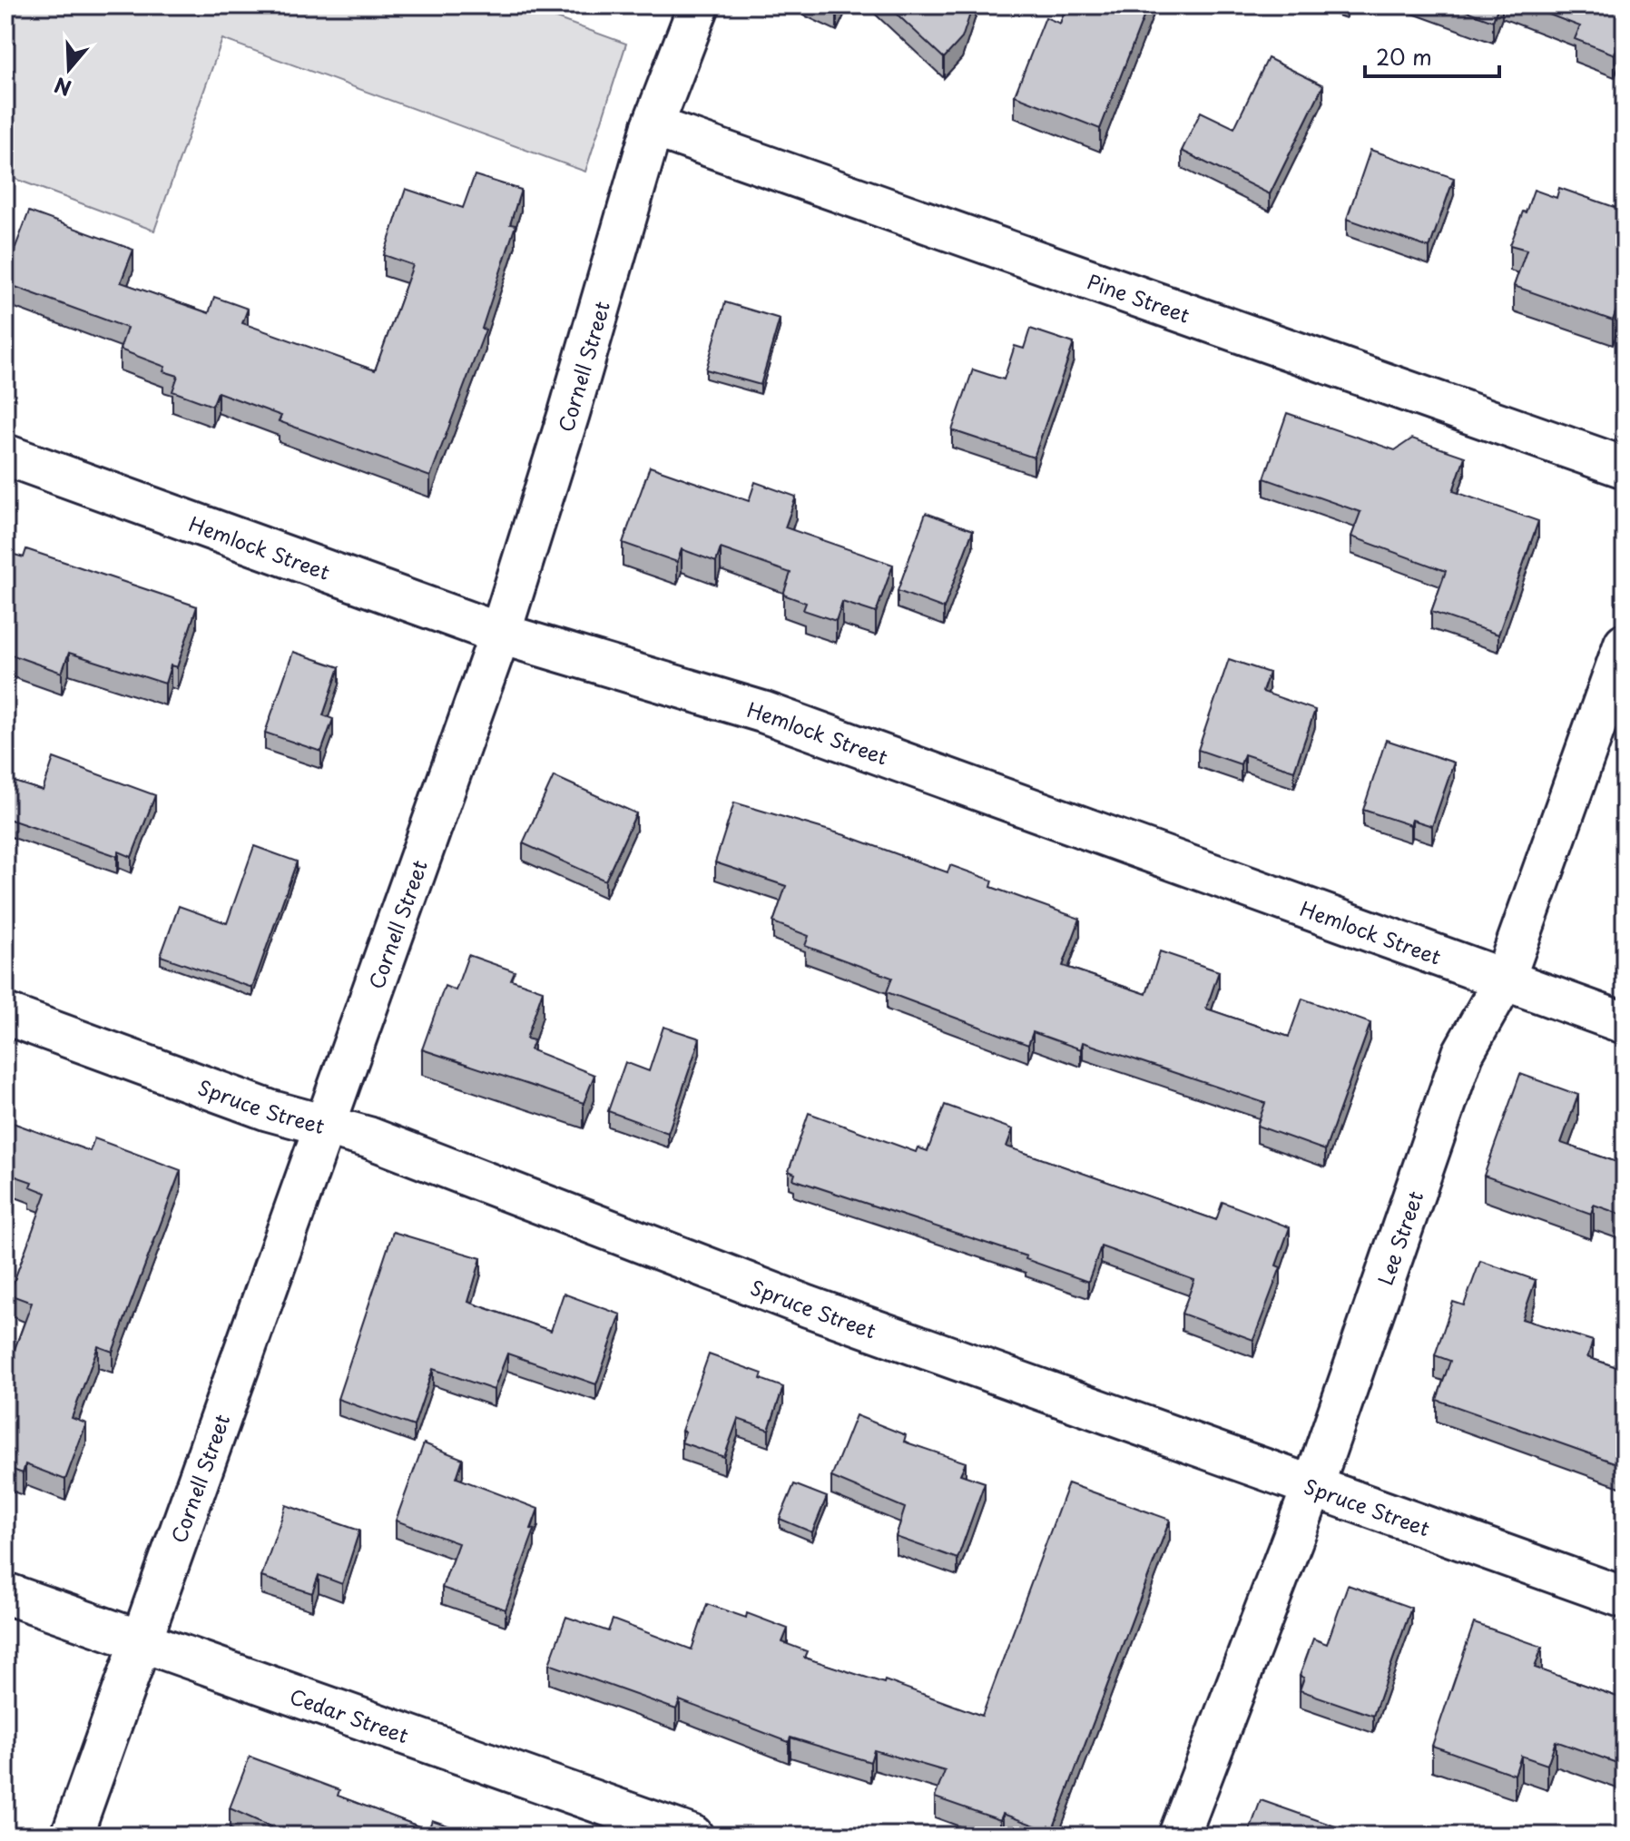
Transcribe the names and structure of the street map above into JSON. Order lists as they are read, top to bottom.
{
  "streets": {
    "street": [
      "Pine Street",
      "Cornell Street",
      "Hemlock Street",
      "Spruce Street",
      "Lee Street",
      "Cedar Street"
    ]
  },
  "crossings": [
    ["Pine Street", "Cornell Street"],
    ["Cornell Street", "Hemlock Street"],
    ["Cornell Street", "Spruce Street"],
    ["Cornell Street", "Cedar Street"],
    ["Hemlock Street", "Lee Street"],
    ["Spruce Street", "Lee Street"]
  ],
  "scale_bar": "20 m",
  "north": "bottom"
}
